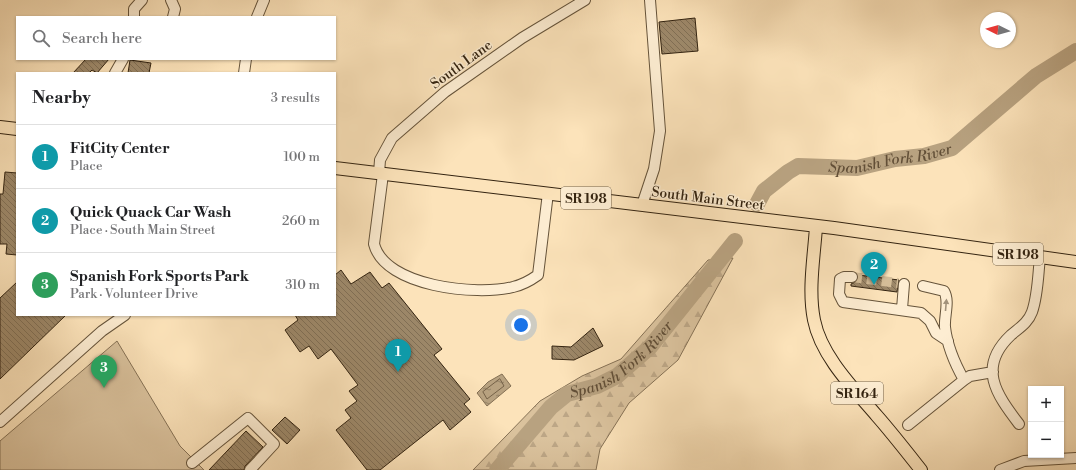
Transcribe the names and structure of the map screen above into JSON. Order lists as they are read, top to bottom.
{
  "streets": {
    "main road": ["SR 198", "South Main Street", "SR 164"],
    "street": ["South Lane"]
  },
  "crossings": [
    ["South Lane", "South Main Street"],
    ["South Main Street", "SR 164"]
  ],
  "water": ["Spanish Fork River"],
  "north": "left",
  "page": {
    "search": "Search here",
    "heading": ["Nearby", "3 results"],
    "list": [
      {
        "mark": "1",
        "name": "FitCity Center",
        "note": "Place",
        "value": "100 m"
      },
      {
        "mark": "2",
        "name": "Quick Quack Car Wash",
        "note": "Place · South Main Street",
        "value": "260 m"
      },
      {
        "mark": "3",
        "name": "Spanish Fork Sports Park",
        "note": "Park · Volunteer Drive",
        "value": "310 m"
      }
    ],
    "pins": ["2", "1", "3"],
    "map_buttons": ["+", "−"]
  }
}
